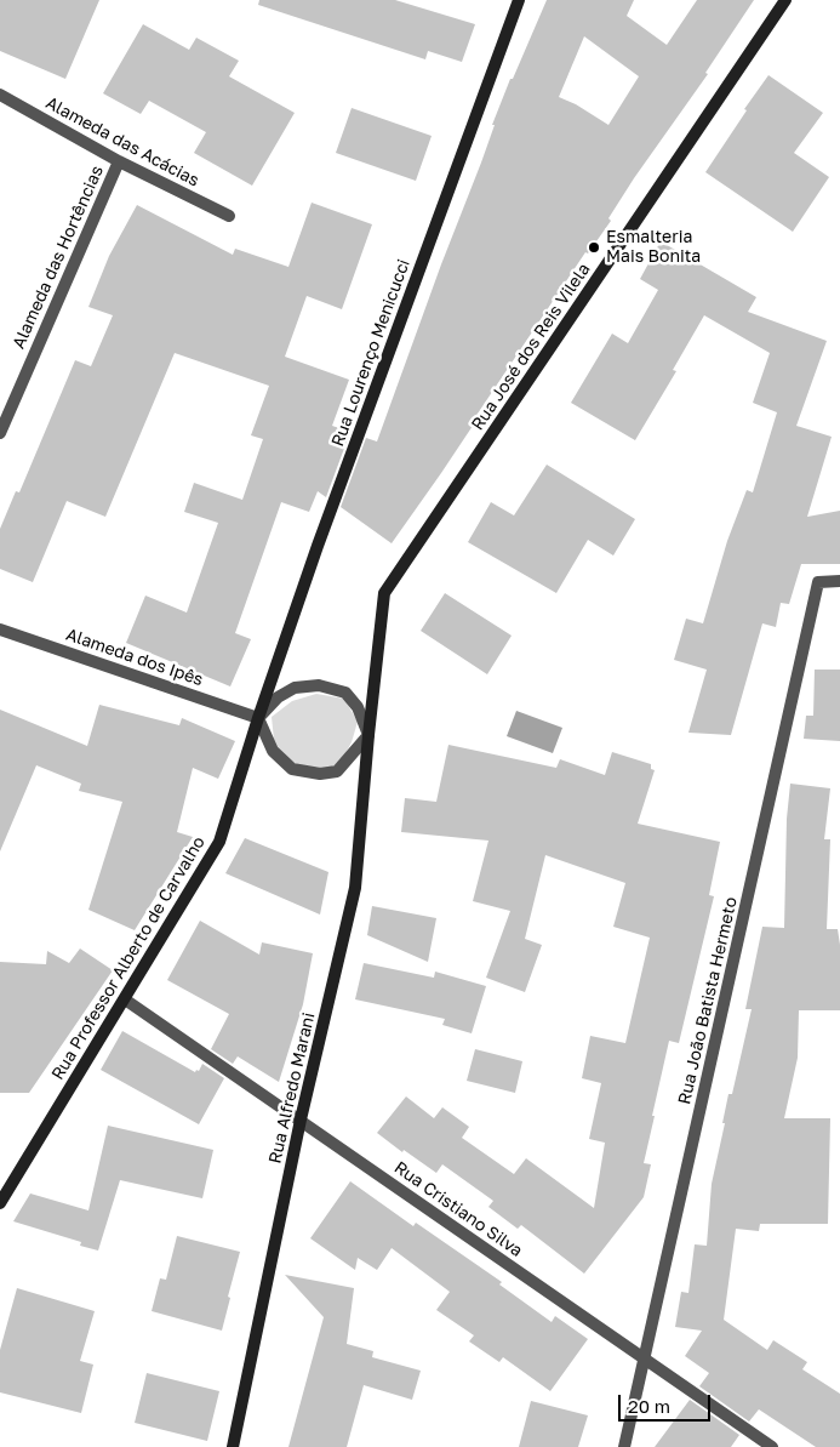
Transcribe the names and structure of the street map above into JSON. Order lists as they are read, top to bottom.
{
  "streets": {
    "main road": [
      "Rua José dos Reis Vilela",
      "Rua Lourenço Menicucci",
      "Rua Professor Alberto de Carvalho",
      "Rua Alfredo Marani"
    ],
    "street": [
      "Alameda das Acácias",
      "Alameda das Hortências",
      "Alameda dos Ipês",
      "Rua João Batista Hermeto",
      "Rua Cristiano Silva"
    ]
  },
  "crossings": [
    ["Alameda das Acácias", "Alameda das Hortências"],
    ["Rua José dos Reis Vilela", "Rua Lourenço Menicucci"],
    ["Rua José dos Reis Vilela", "Alameda dos Ipês"],
    ["Rua José dos Reis Vilela", "Rua Professor Alberto de Carvalho"],
    ["Rua José dos Reis Vilela", "Rua Alfredo Marani"],
    ["Rua Lourenço Menicucci", "Alameda dos Ipês"],
    ["Rua Lourenço Menicucci", "Rua Professor Alberto de Carvalho"],
    ["Rua Lourenço Menicucci", "Rua Alfredo Marani"],
    ["Alameda dos Ipês", "Rua Professor Alberto de Carvalho"],
    ["Alameda dos Ipês", "Rua Alfredo Marani"],
    ["Rua Professor Alberto de Carvalho", "Rua Alfredo Marani"],
    ["Rua Professor Alberto de Carvalho", "Rua Cristiano Silva"],
    ["Rua João Batista Hermeto", "Rua Cristiano Silva"],
    ["Rua Alfredo Marani", "Rua Cristiano Silva"]
  ],
  "places": ["Esmalteria Mais Bonita"],
  "scale_bar": "20 m"
}
